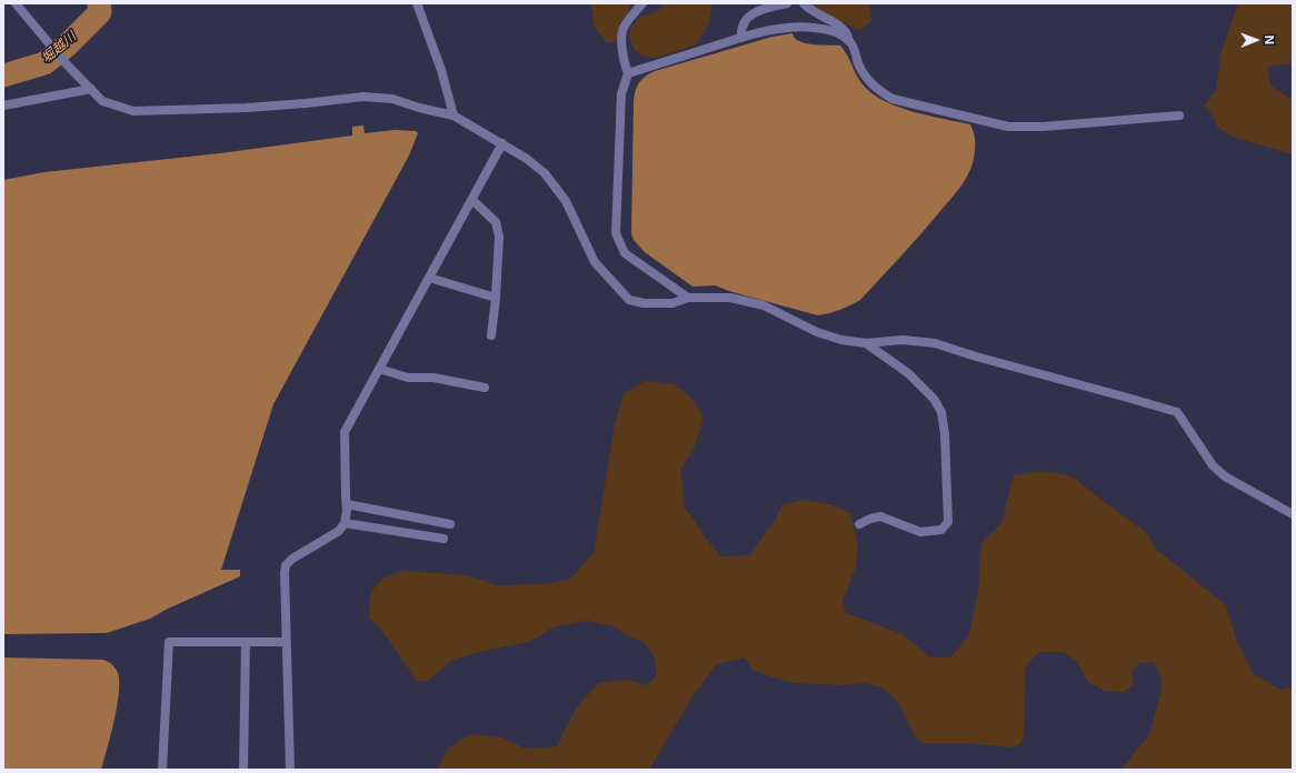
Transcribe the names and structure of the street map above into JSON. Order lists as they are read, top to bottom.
{
  "water": ["堀越川"],
  "north": "right"
}
